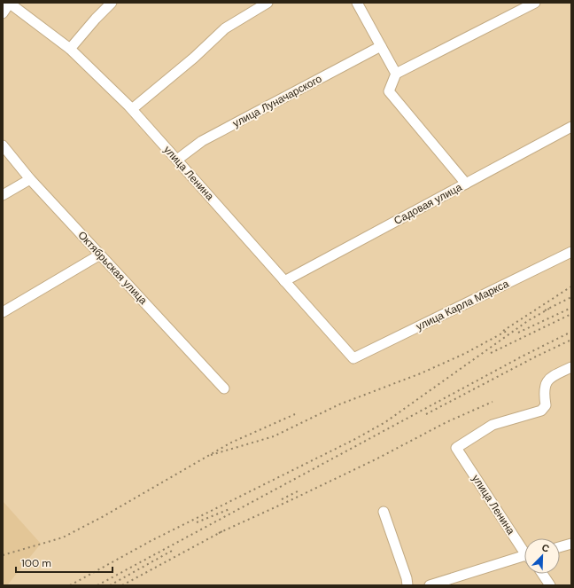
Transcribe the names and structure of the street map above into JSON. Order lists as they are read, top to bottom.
{
  "streets": {
    "street": [
      "улица Луначарского",
      "улица Ленина",
      "Садовая улица",
      "Октябрьская улица",
      "улица Карла Маркса"
    ]
  },
  "crossings": [
    ["улица Луначарского", "улица Ленина"],
    ["улица Ленина", "Садовая улица"],
    ["улица Ленина", "улица Карла Маркса"]
  ],
  "scale_bar": "100 m",
  "north": "top right"
}
